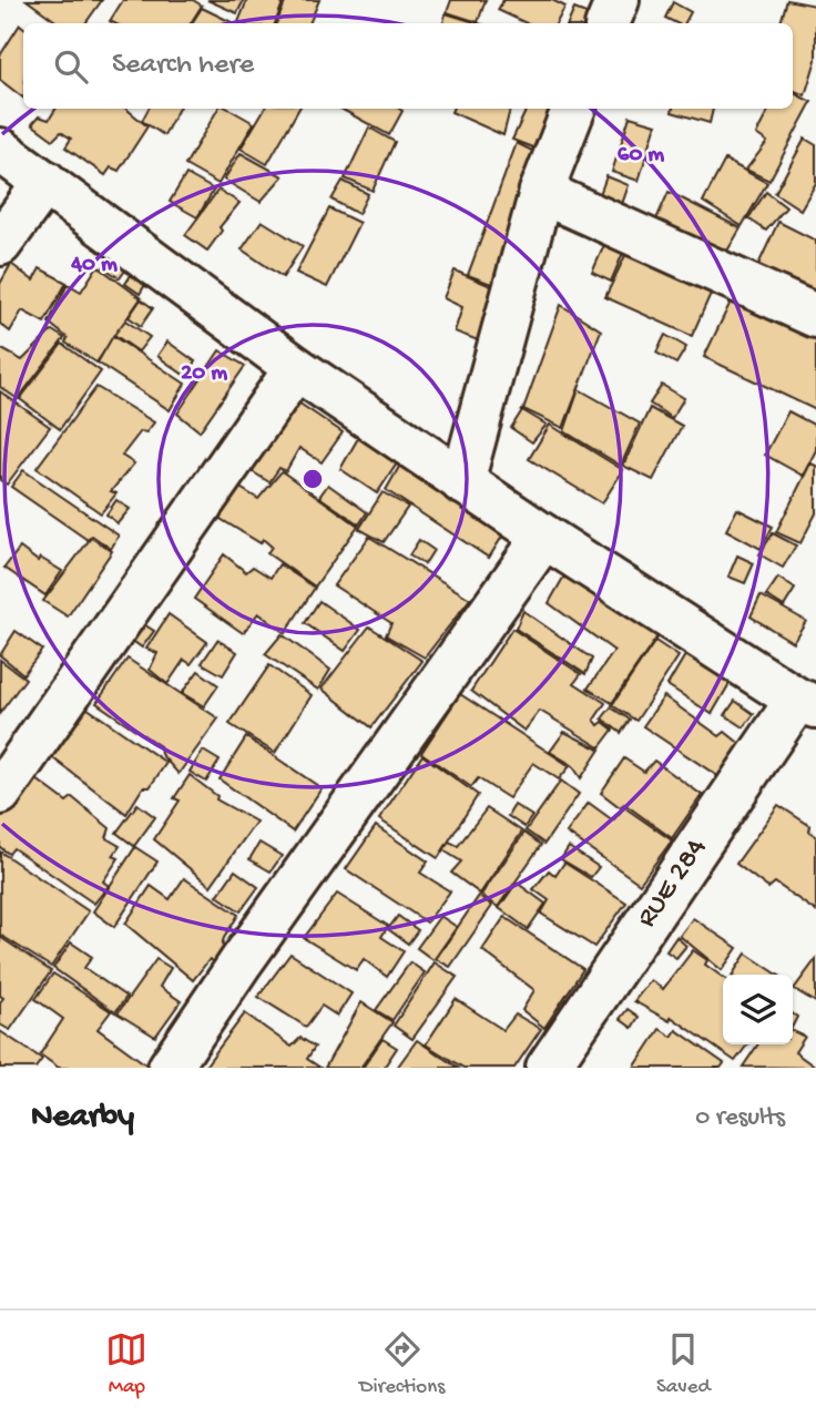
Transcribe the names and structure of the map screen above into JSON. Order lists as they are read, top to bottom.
{
  "streets": {
    "street": ["RUE 284"]
  },
  "page": {
    "search": "Search here",
    "heading": ["Nearby", "0 results"],
    "nav": ["Map", "Directions", "Saved"]
  },
  "rings": ["60 m", "40 m", "20 m"]
}
